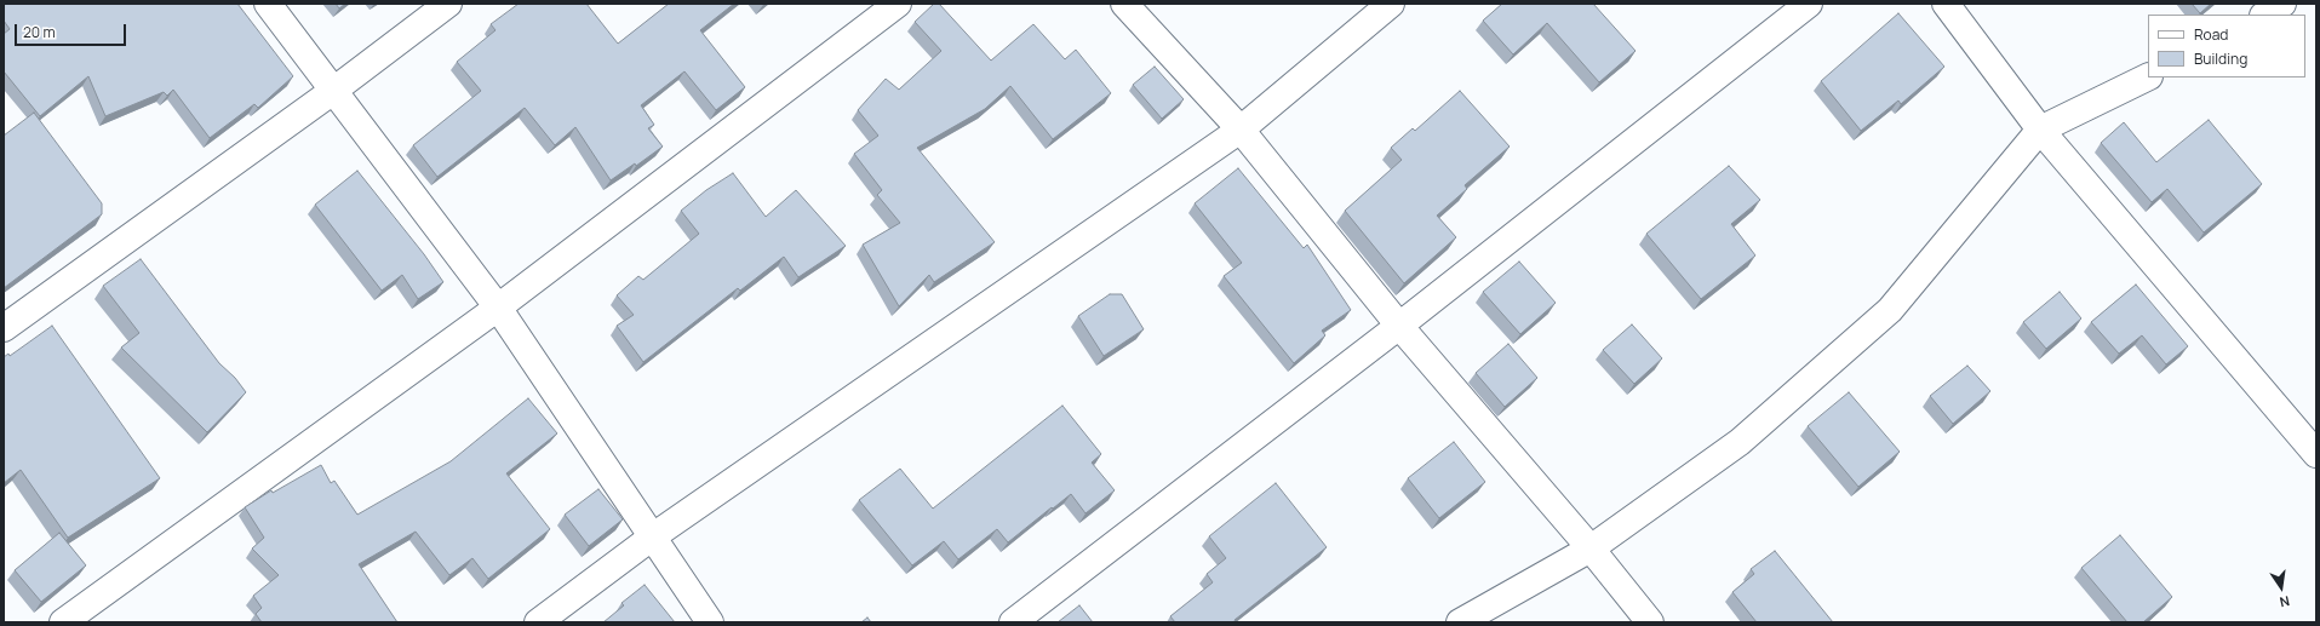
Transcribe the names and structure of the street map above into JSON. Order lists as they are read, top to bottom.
{
  "legend": ["Road", "Building"],
  "scale_bar": "20 m",
  "north": "bottom"
}
